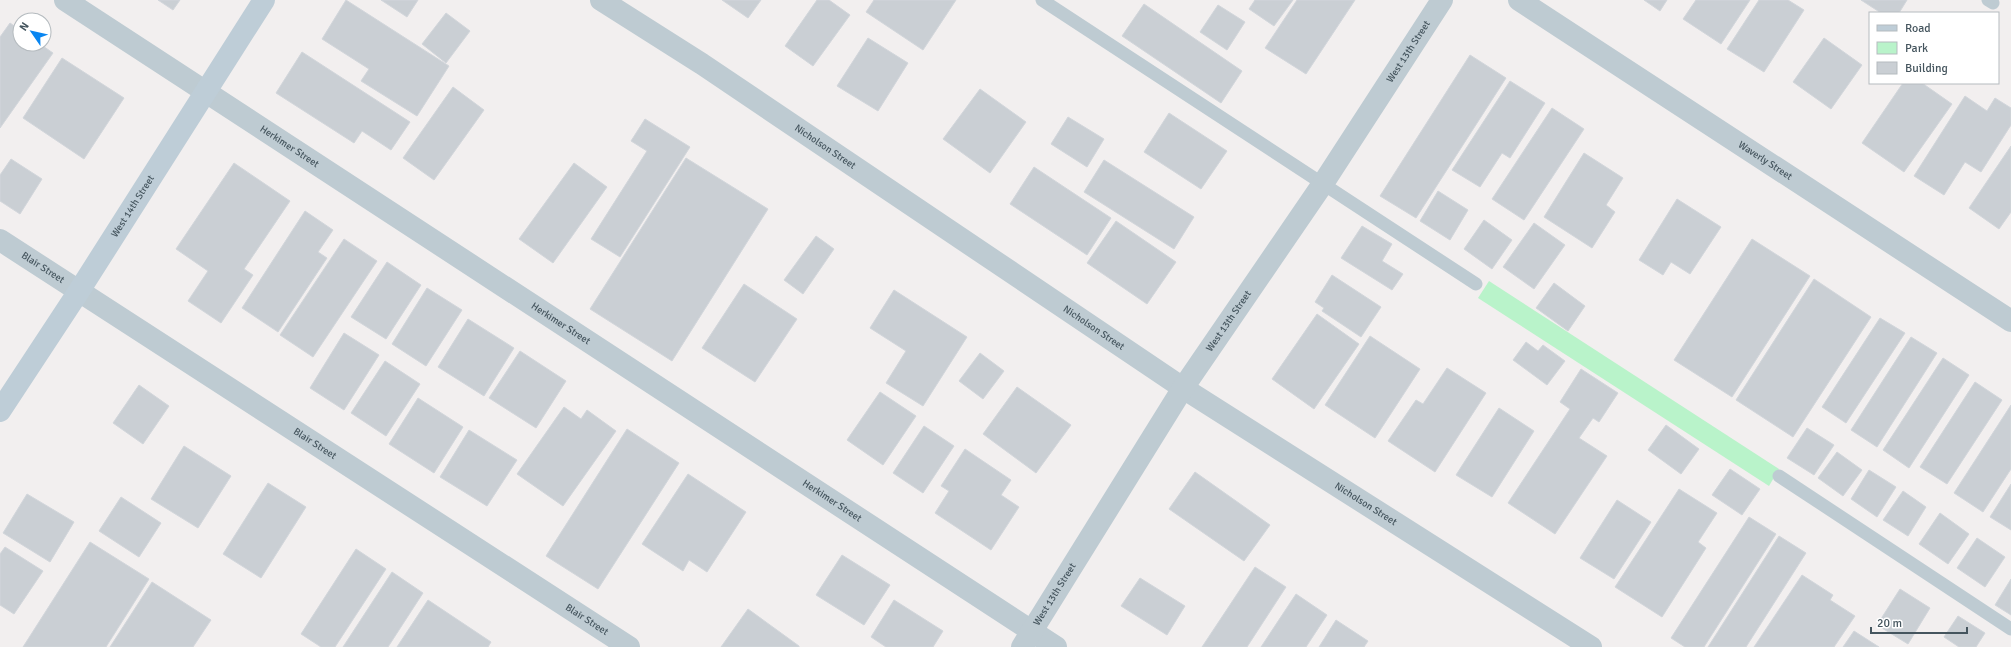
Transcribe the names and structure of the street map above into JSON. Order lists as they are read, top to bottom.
{
  "streets": {
    "street": [
      "West 13th Street",
      "Herkimer Street",
      "Nicholson Street",
      "Waverly Street",
      "West 14th Street",
      "Blair Street"
    ]
  },
  "crossings": [
    ["West 13th Street", "Herkimer Street"],
    ["West 13th Street", "Nicholson Street"],
    ["Herkimer Street", "West 14th Street"],
    ["West 14th Street", "Blair Street"]
  ],
  "legend": ["Road", "Park", "Building"],
  "scale_bar": "20 m",
  "north": "top left"
}
